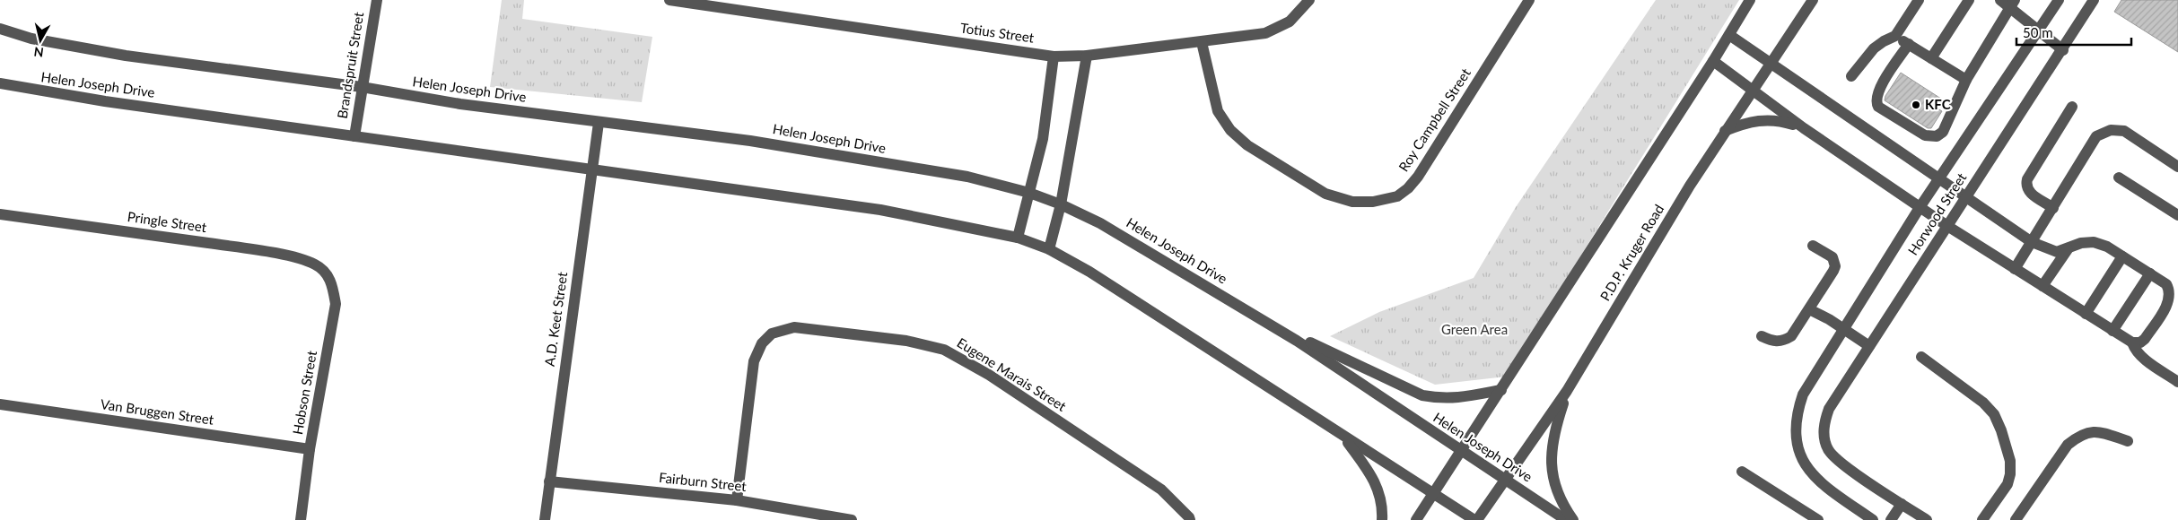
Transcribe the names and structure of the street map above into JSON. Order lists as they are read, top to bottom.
{
  "streets": {
    "street": [
      "Totius Street",
      "Brandspruit Street",
      "Helen Joseph Drive",
      "Roy Campbell Street",
      "Horwood Street",
      "Pringle Street",
      "P.D.P. Kruger Road",
      "A.D. Keet Street",
      "Eugene Marais Street",
      "Hobson Street",
      "Van Bruggen Street",
      "Fairburn Street"
    ]
  },
  "crossings": [
    ["Totius Street", "Roy Campbell Street"],
    ["Brandspruit Street", "Helen Joseph Drive"],
    ["Helen Joseph Drive", "P.D.P. Kruger Road"],
    ["Helen Joseph Drive", "A.D. Keet Street"],
    ["Pringle Street", "Hobson Street"],
    ["A.D. Keet Street", "Fairburn Street"],
    ["Eugene Marais Street", "Fairburn Street"],
    ["Hobson Street", "Van Bruggen Street"]
  ],
  "parks": ["Green Area"],
  "places": ["KFC"],
  "scale_bar": "50 m",
  "north": "bottom"
}
